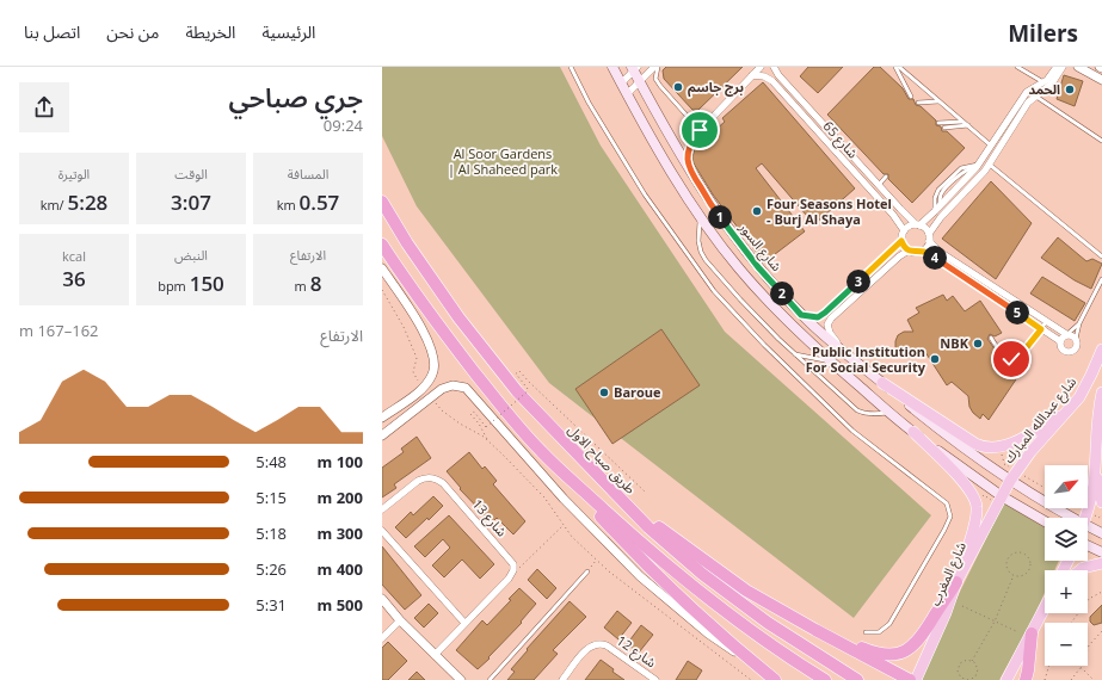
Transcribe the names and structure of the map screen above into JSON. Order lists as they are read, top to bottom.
{
  "streets": {
    "highway": ["طريق صباح الاول"],
    "main road": ["شارع السور", "شارع عبدالله المبارك", "شارع المغرب"],
    "street": ["شارع 65", "شارع 13", "شارع 12"]
  },
  "crossings": [
    ["شارع السور", "شارع عبدالله المبارك"],
    ["شارع السور", "شارع المغرب"],
    ["شارع عبدالله المبارك", "شارع المغرب"]
  ],
  "parks": ["Al Soor Gardens | Al Shaheed park"],
  "places": [
    "برج جاسم",
    "الحمد",
    "Four Seasons Hotel - Burj Al Shaya",
    "NBK",
    "Public Institution For Social Security",
    "Baroue"
  ],
  "north": "top right",
  "page": {
    "header": "Milers",
    "nav": [
      "الرئيسية",
      "الخريطة",
      "من نحن",
      "اتصل بنا"
    ],
    "heading": ["جري صباحي", "09:24"],
    "stats": [
      ["المسافة", "0.57 km"],
      ["الوقت", "3:07"],
      ["الوتيرة", "5:28 /km"],
      ["الارتفاع", "8 m"],
      ["النبض", "150 bpm"],
      ["kcal", "36"]
    ],
    "pins": [
      "1",
      "4",
      "3",
      "2",
      "5"
    ],
    "chart": ["الارتفاع", "162–167 m"],
    "list": [
      {
        "name": "100 m",
        "note": "5:48"
      },
      {
        "name": "200 m",
        "note": "5:15"
      },
      {
        "name": "300 m",
        "note": "5:18"
      },
      {
        "name": "400 m",
        "note": "5:26"
      },
      {
        "name": "500 m",
        "note": "5:31"
      }
    ],
    "map_buttons": ["+", "−"]
  }
}
